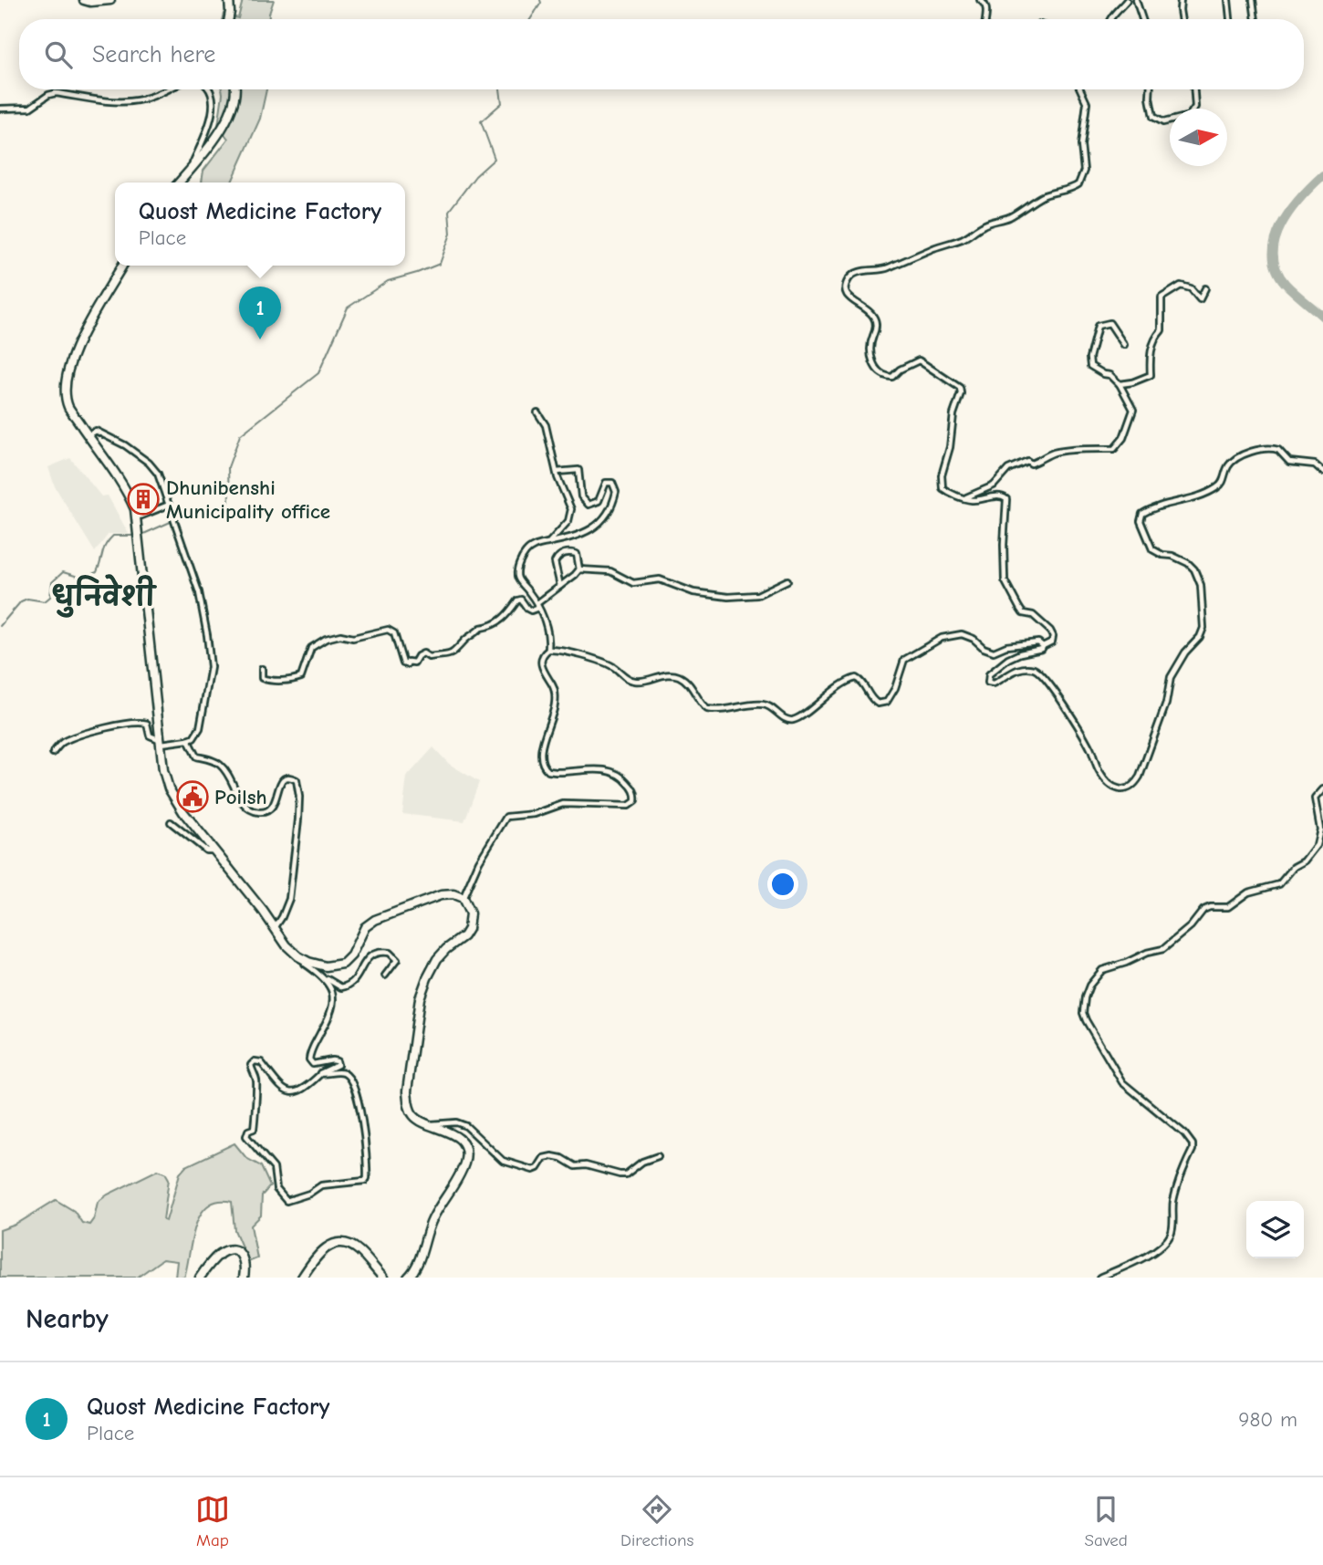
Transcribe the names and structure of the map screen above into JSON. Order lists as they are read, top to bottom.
{
  "districts": ["धुनिवेशी"],
  "places": {
    "building": ["Dhunibenshi Municipality office"],
    "public building": ["Poilsh"]
  },
  "north": "right",
  "page": {
    "search": "Search here",
    "popup": ["Quost Medicine Factory", "Place"],
    "pins": "1",
    "heading": "Nearby",
    "list": [
      {
        "mark": "1",
        "name": "Quost Medicine Factory",
        "note": "Place",
        "value": "980 m"
      }
    ],
    "nav": ["Map", "Directions", "Saved"]
  }
}
